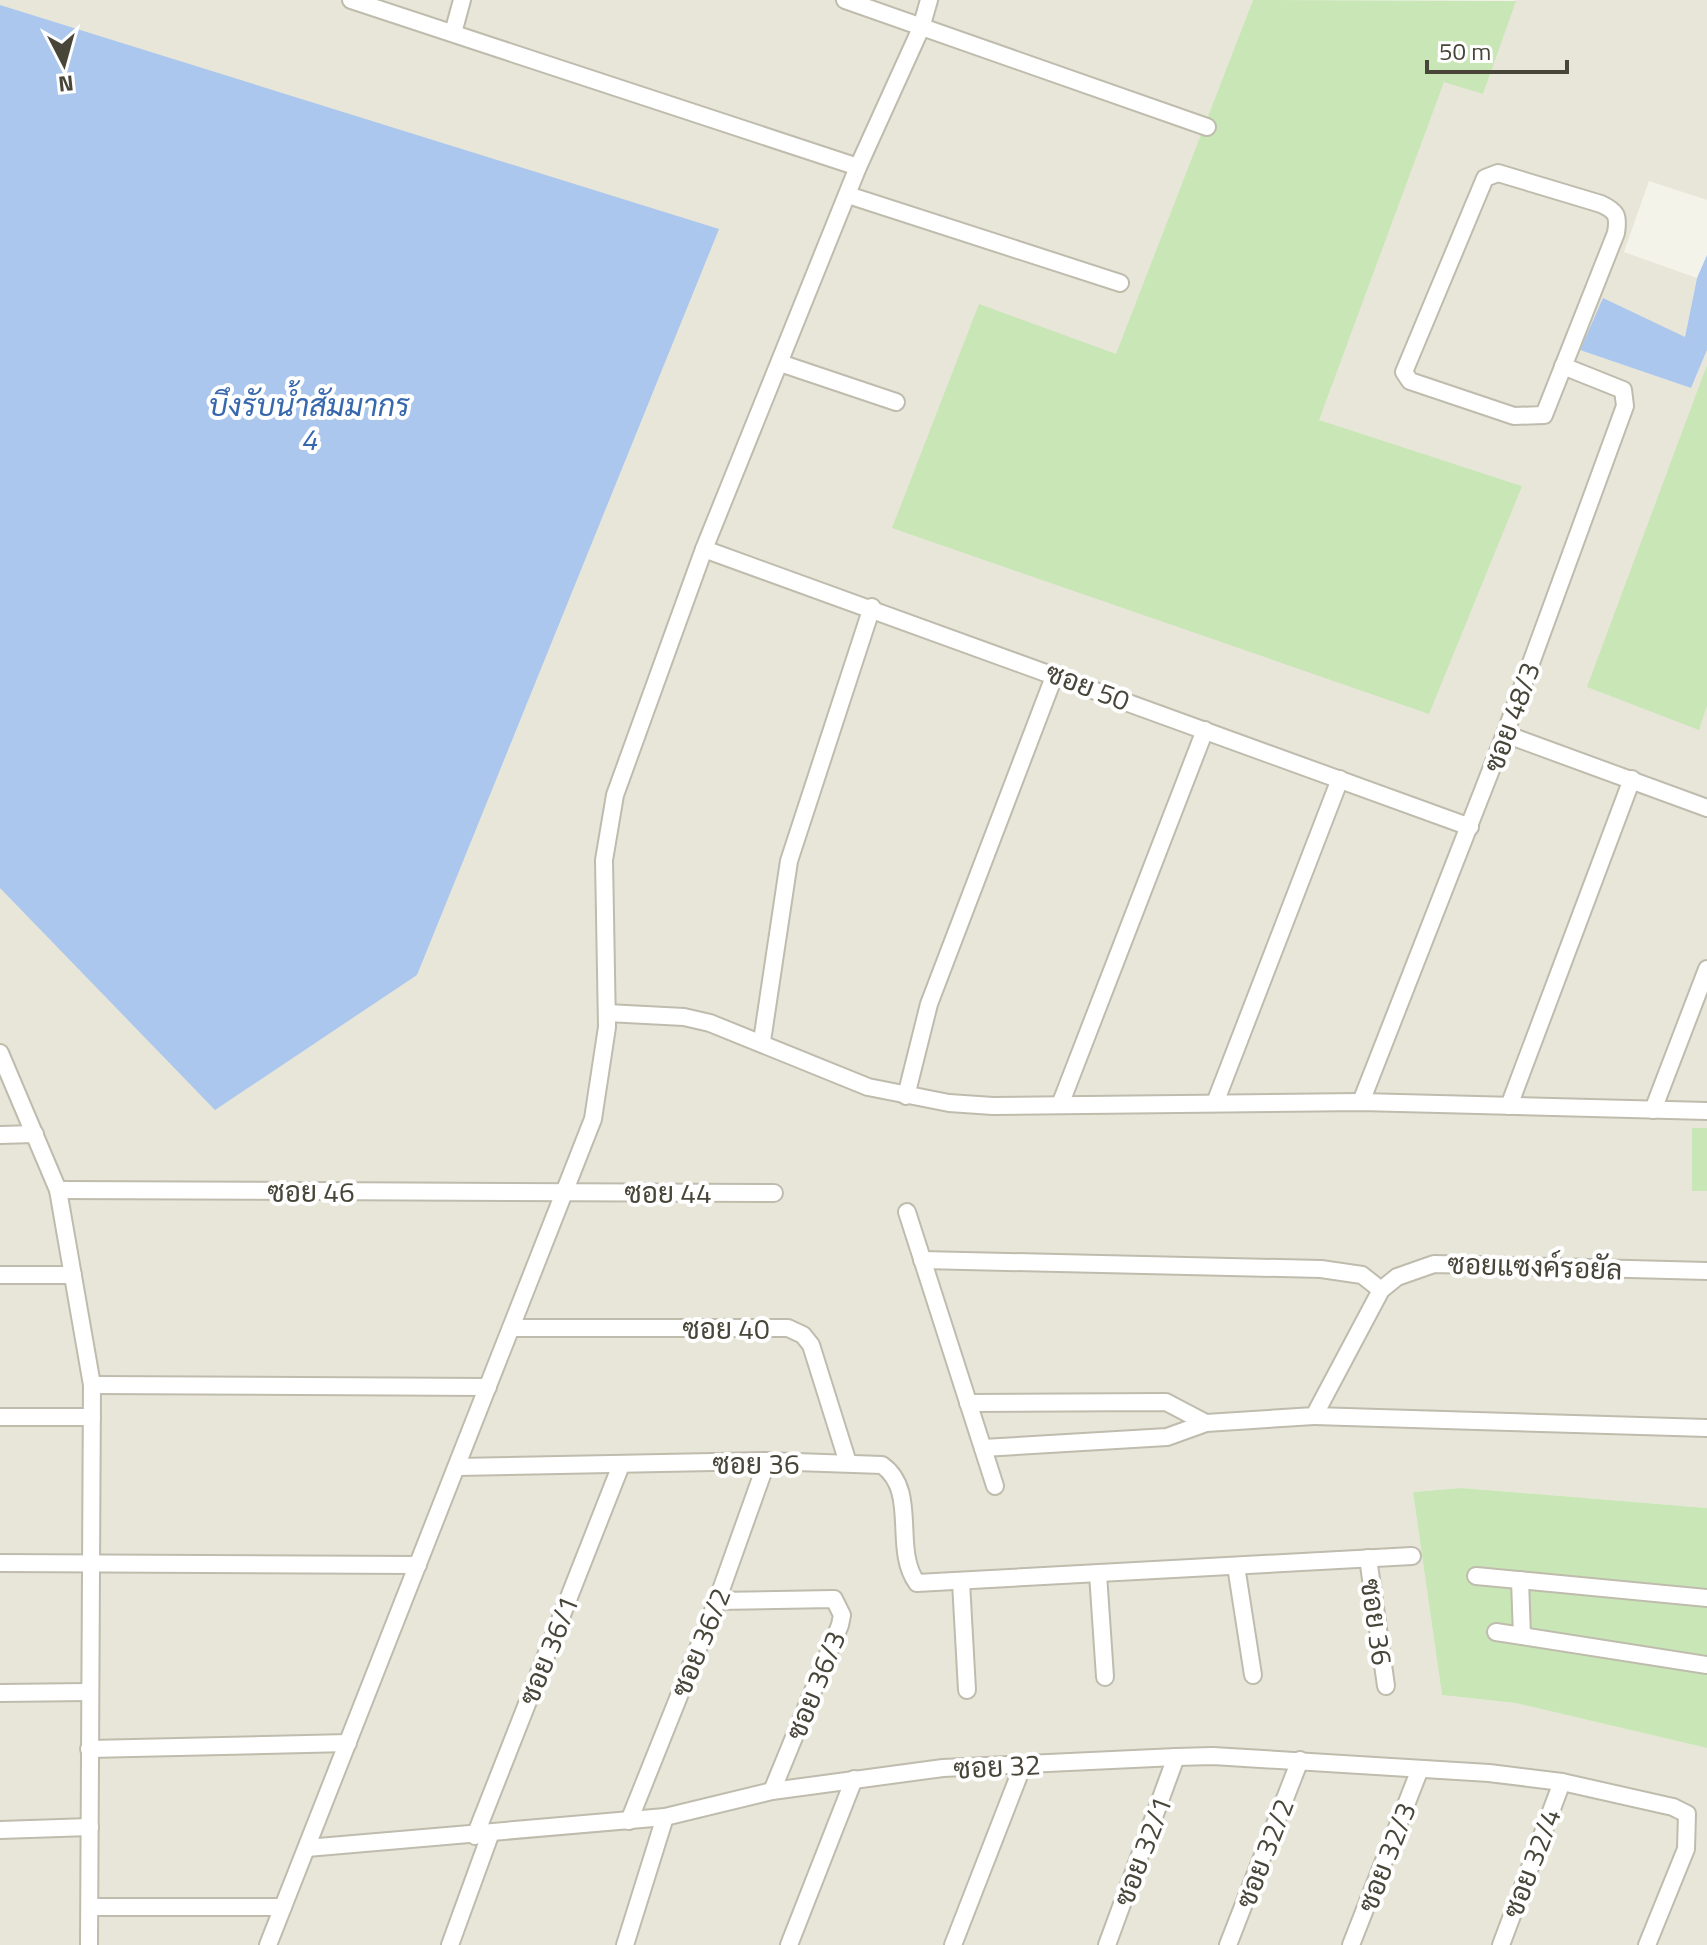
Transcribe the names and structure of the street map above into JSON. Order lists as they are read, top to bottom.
{
  "streets": {
    "street": [
      "ซอย 50",
      "ซอย 48/3",
      "ซอย 46",
      "ซอย 44",
      "ซอยแซงค์รอยัล",
      "ซอย 40",
      "ซอย 36",
      "ซอย 36/2",
      "ซอย 36/1",
      "ซอย 36/3",
      "ซอย 32",
      "ซอย 32/1",
      "ซอย 32/2",
      "ซอย 32/3",
      "ซอย 32/4"
    ]
  },
  "crossings": [
    ["ซอย 50", "ซอย 48/3"],
    ["ซอย 46", "ซอย 44"],
    ["ซอย 40", "ซอย 36"],
    ["ซอย 36", "ซอย 36/2"],
    ["ซอย 36", "ซอย 36/1"],
    ["ซอย 36/2", "ซอย 36/3"],
    ["ซอย 36/2", "ซอย 32"],
    ["ซอย 36/1", "ซอย 32"],
    ["ซอย 36/3", "ซอย 32"],
    ["ซอย 32", "ซอย 32/1"],
    ["ซอย 32", "ซอย 32/2"],
    ["ซอย 32", "ซอย 32/3"],
    ["ซอย 32", "ซอย 32/4"]
  ],
  "water": ["บึงรับน้ำสัมมากร 4"],
  "scale_bar": "50 m",
  "north": "bottom"
}
